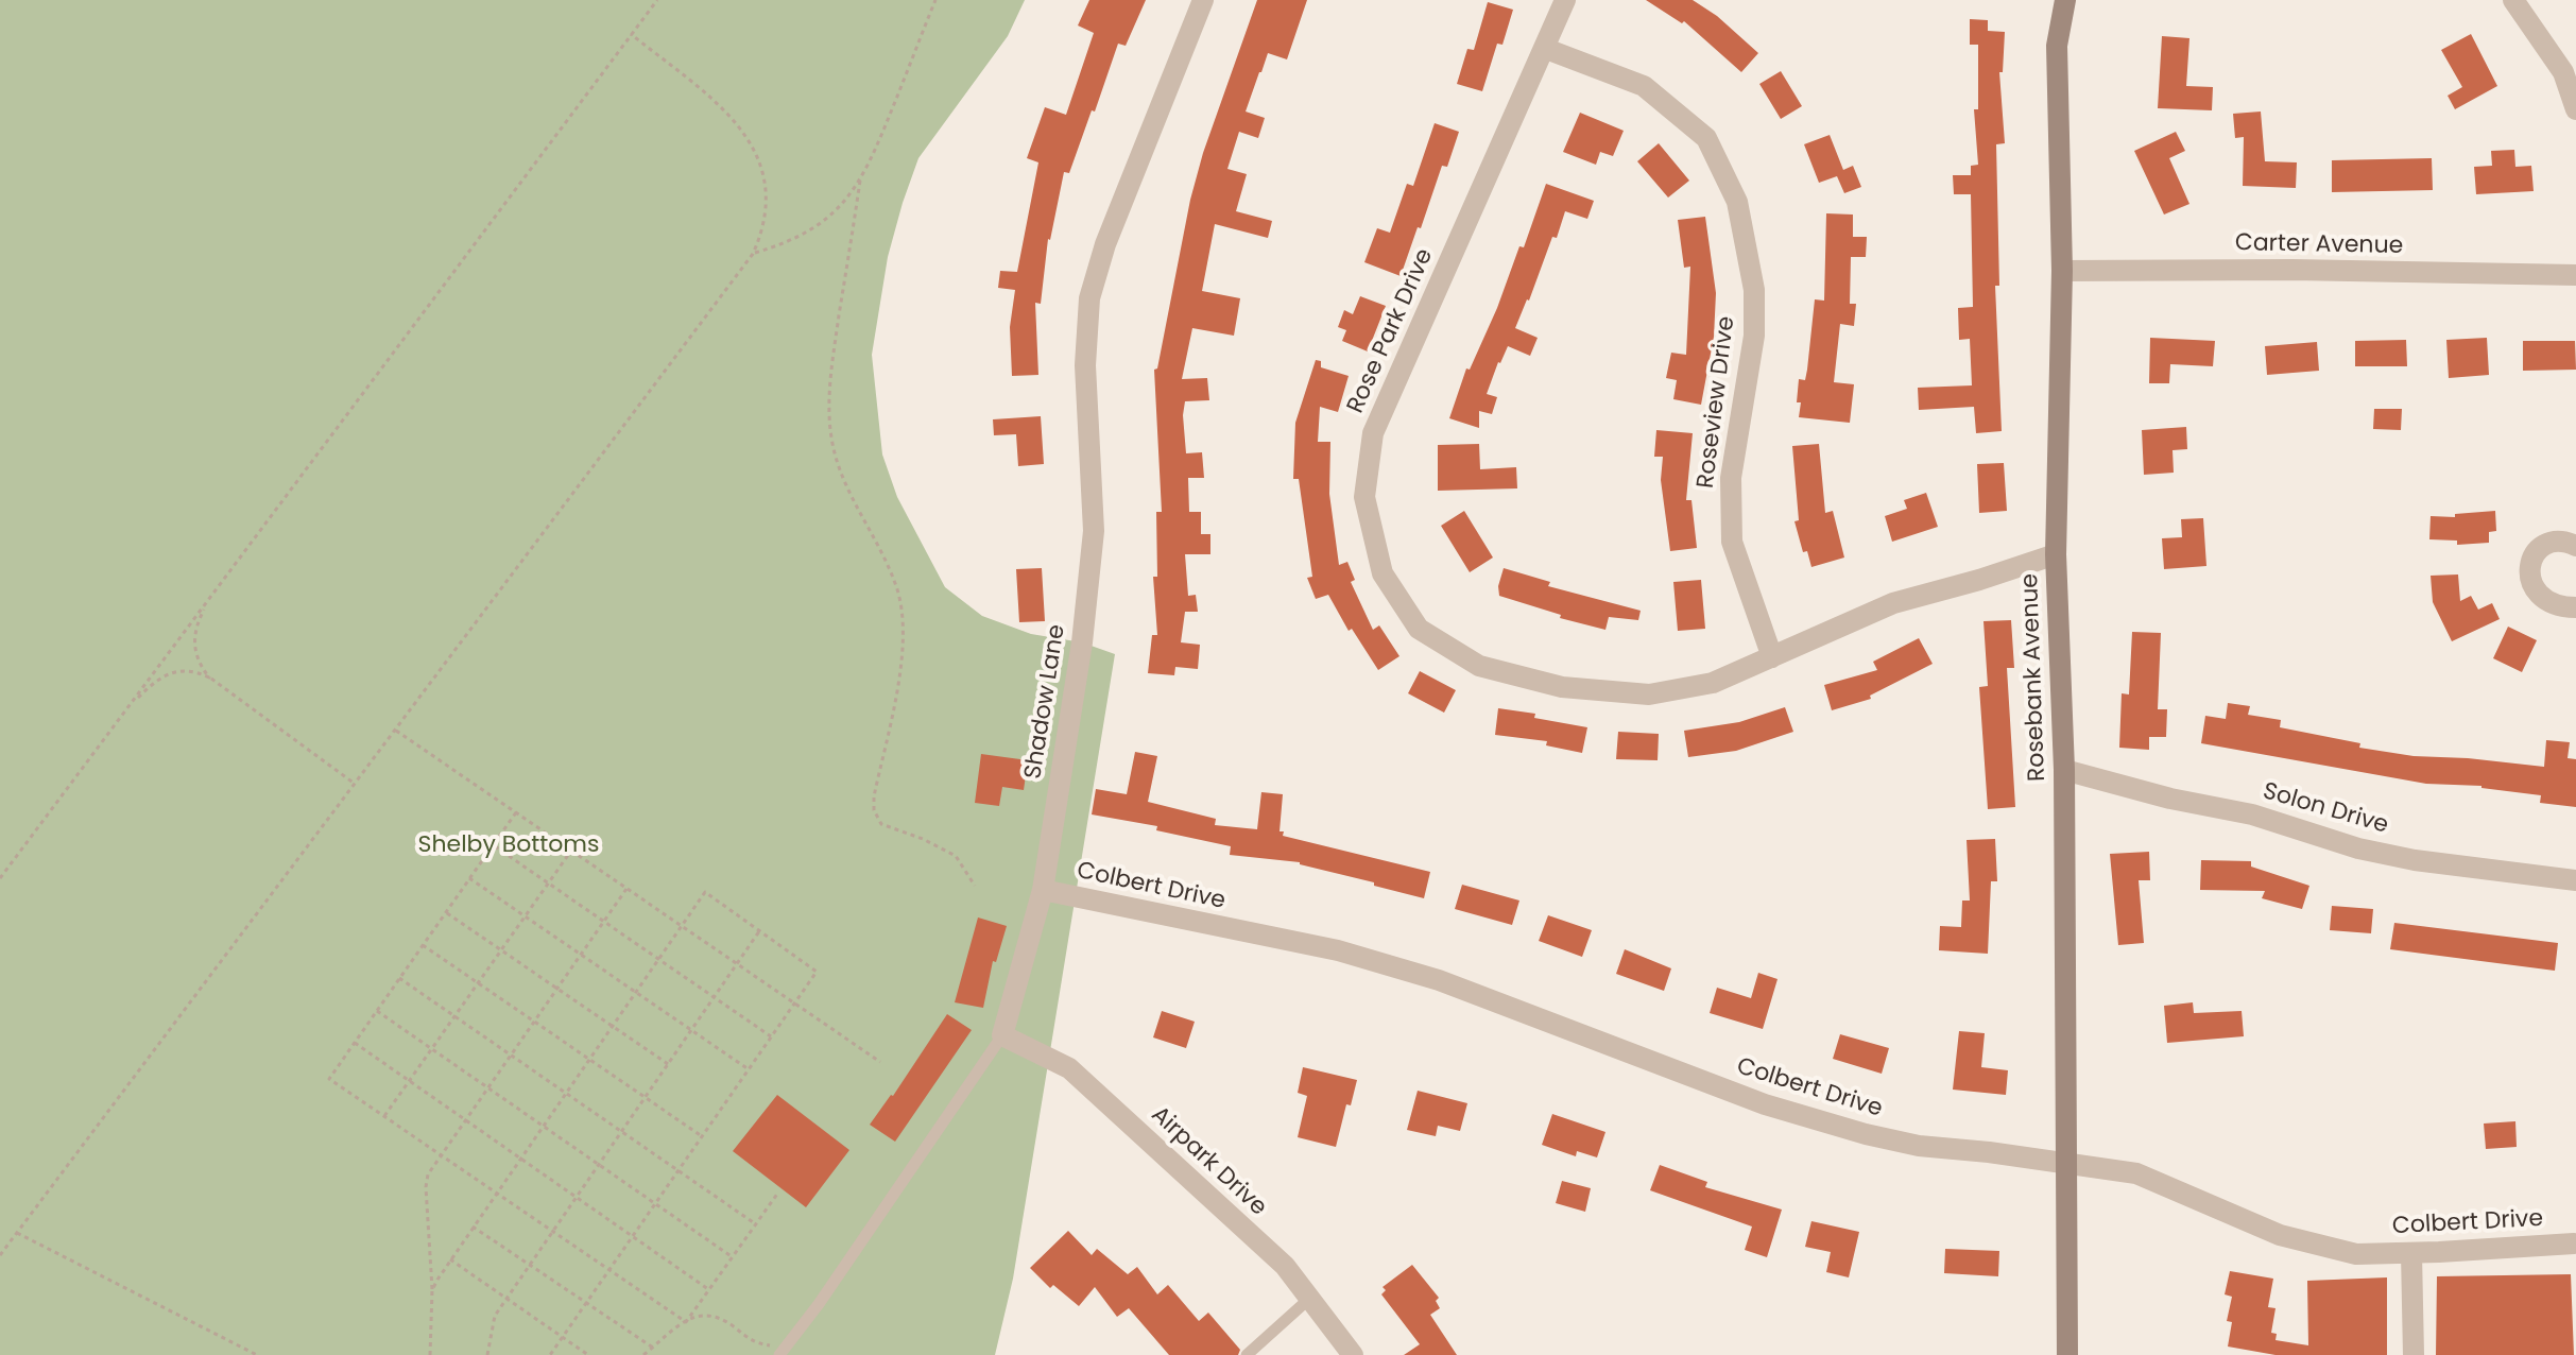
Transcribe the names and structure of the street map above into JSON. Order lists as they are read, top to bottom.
{
  "streets": {
    "street": [
      "Carter Avenue",
      "Rose Park Drive",
      "Roseview Drive",
      "Rosebank Avenue",
      "Shadow Lane",
      "Solon Drive",
      "Colbert Drive",
      "Airpark Drive"
    ]
  },
  "crossings": [
    ["Carter Avenue", "Rosebank Avenue"],
    ["Rose Park Drive", "Roseview Drive"],
    ["Rose Park Drive", "Rosebank Avenue"],
    ["Rosebank Avenue", "Solon Drive"],
    ["Rosebank Avenue", "Colbert Drive"],
    ["Shadow Lane", "Colbert Drive"],
    ["Shadow Lane", "Airpark Drive"]
  ],
  "parks": ["Shelby Bottoms"]
}
